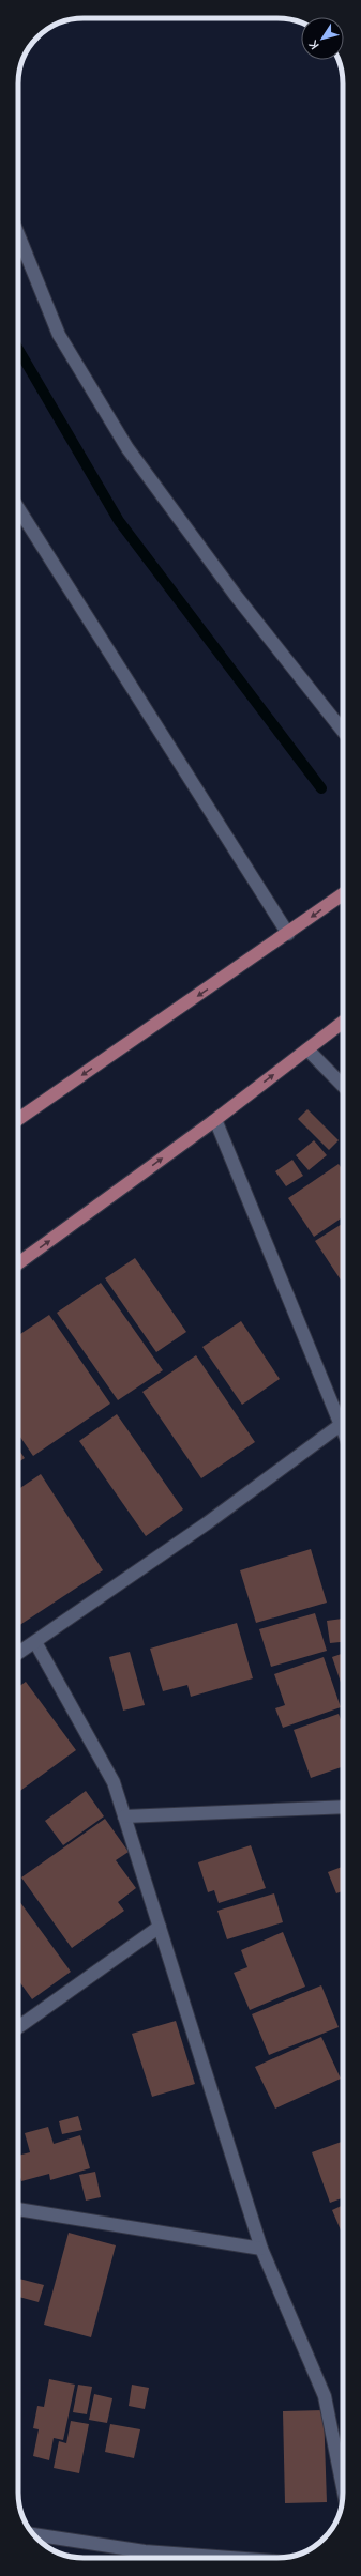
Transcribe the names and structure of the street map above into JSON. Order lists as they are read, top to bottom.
{
  "north": "bottom left"
}
